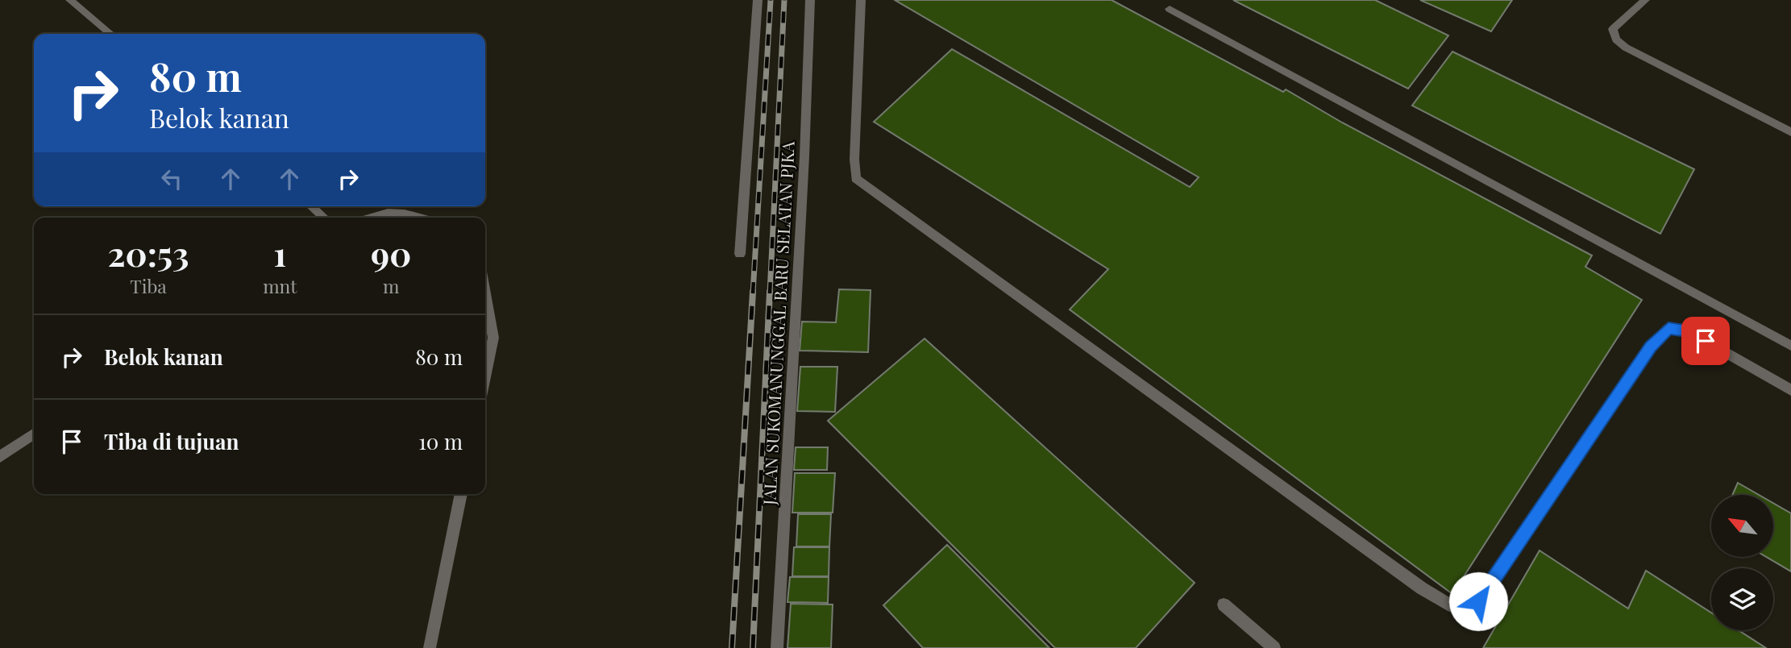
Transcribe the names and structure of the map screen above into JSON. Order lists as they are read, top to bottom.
{
  "streets": {
    "street": ["JALAN SUKOMANUNGGAL BARU SELATAN PJKA"]
  },
  "north": "top left",
  "page": {
    "turn": ["80 m", "Belok kanan"],
    "eta": [
      "20:53",
      "Tiba",
      "1",
      "mnt",
      "90",
      "m"
    ],
    "list": [
      {
        "name": "Belok kanan",
        "value": "80 m"
      },
      {
        "name": "Tiba di tujuan",
        "value": "10 m"
      }
    ]
  }
}
